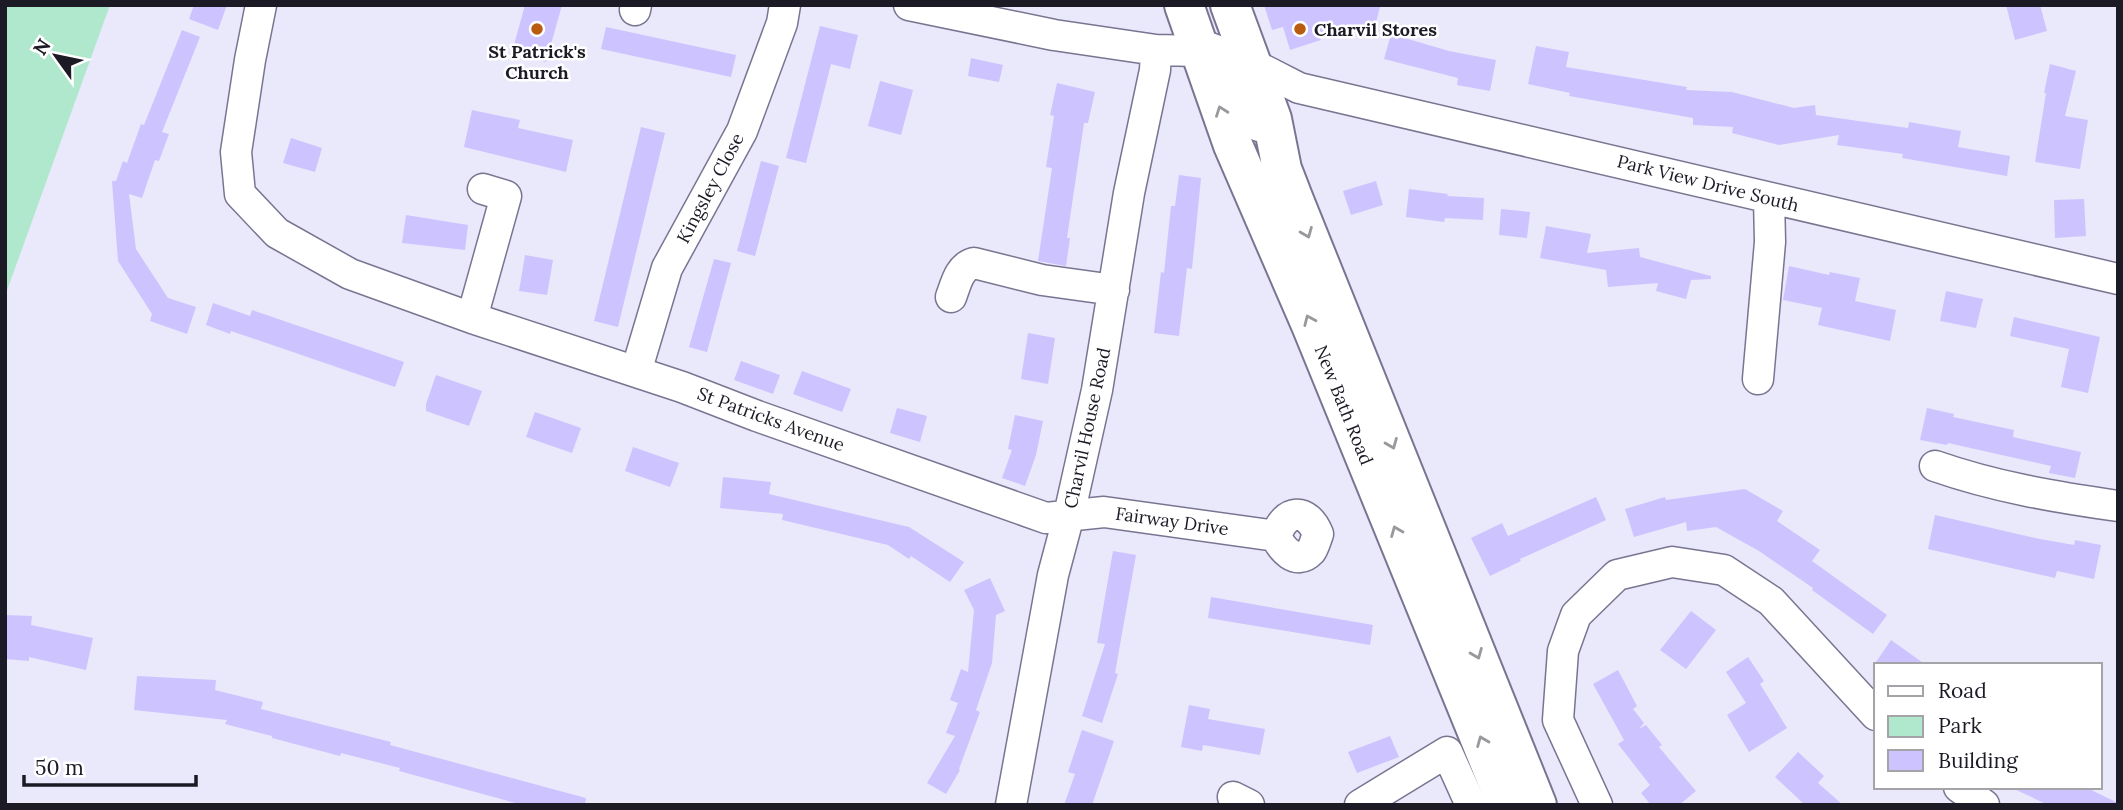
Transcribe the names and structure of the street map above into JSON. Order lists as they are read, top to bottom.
{
  "streets": {
    "main road": ["New Bath Road"],
    "street": [
      "Park View Drive South",
      "Kingsley Close",
      "St Patricks Avenue",
      "Charvil House Road",
      "Fairway Drive"
    ]
  },
  "crossings": [
    ["Park View Drive South", "New Bath Road"],
    ["Park View Drive South", "Charvil House Road"],
    ["Kingsley Close", "St Patricks Avenue"],
    ["St Patricks Avenue", "Charvil House Road"],
    ["St Patricks Avenue", "Fairway Drive"],
    ["Charvil House Road", "Fairway Drive"]
  ],
  "places": ["St Patrick's Church", "Charvil Stores"],
  "legend": ["Road", "Park", "Building"],
  "scale_bar": "50 m",
  "north": "top left"
}
